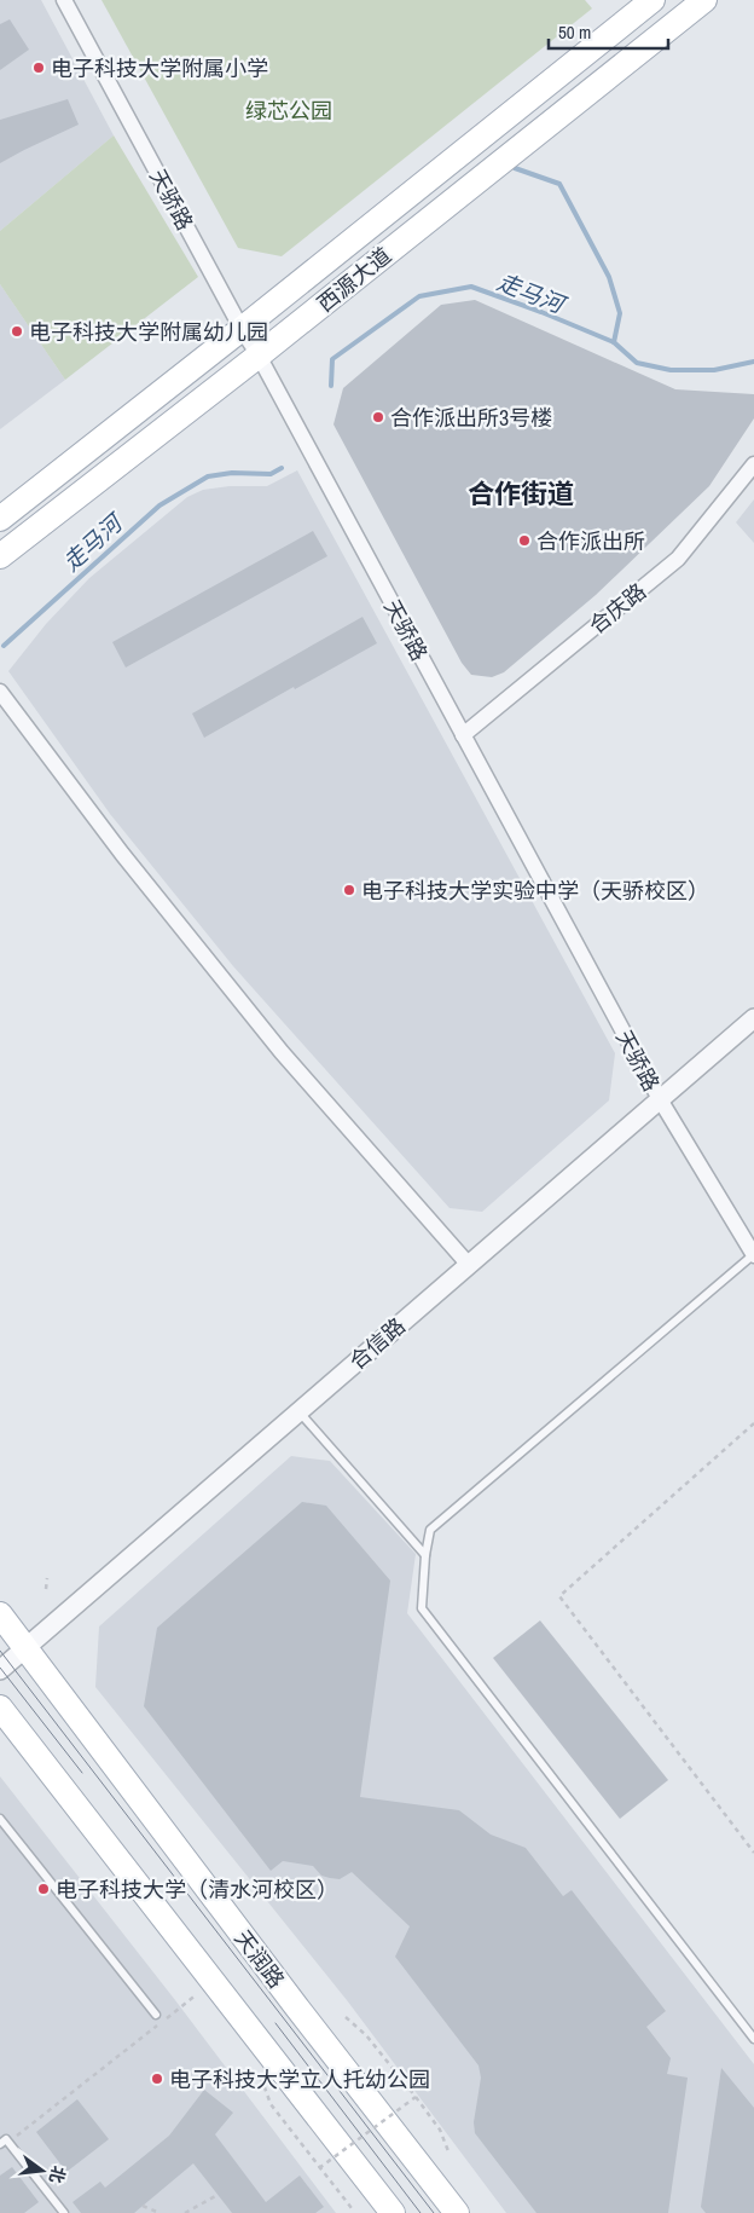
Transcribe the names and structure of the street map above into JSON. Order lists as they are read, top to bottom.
{
  "streets": {
    "main road": ["西源大道", "天润路"],
    "street": ["天骄路", "合庆路", "合信路"]
  },
  "crossings": [
    ["天骄路", "西源大道"],
    ["天骄路", "合庆路"],
    ["天骄路", "合信路"],
    ["合信路", "天润路"]
  ],
  "districts": ["合作街道"],
  "water": ["走马河"],
  "parks": ["绿芯公园"],
  "places": [
    "电子科技大学附属小学",
    "电子科技大学附属幼儿园",
    "合作派出所3号楼",
    "合作派出所",
    "电子科技大学实验中学（天骄校区）",
    "电子科技大学（清水河校区）",
    "电子科技大学立人托幼公园"
  ],
  "scale_bar": "50 m",
  "north": "right"
}
